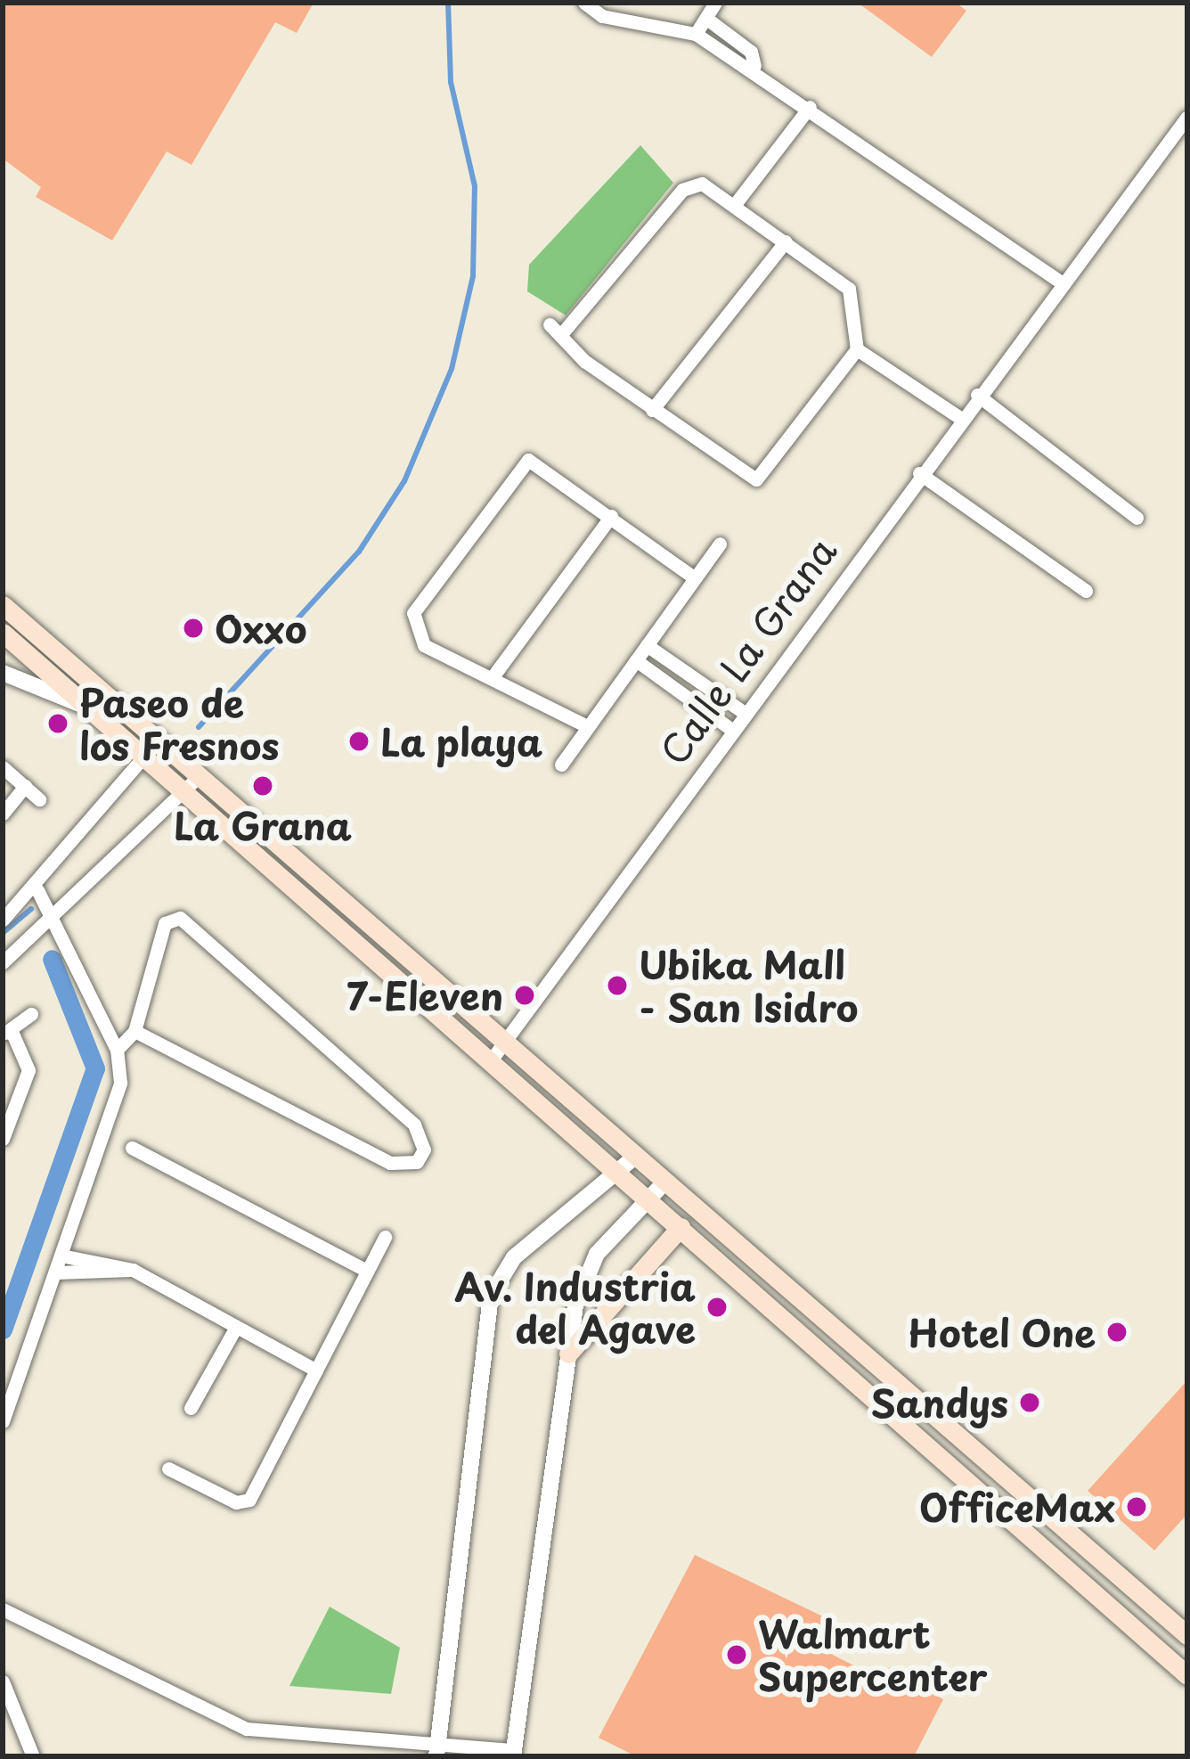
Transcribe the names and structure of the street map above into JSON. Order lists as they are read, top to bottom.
{
  "streets": {
    "street": ["Calle La Grana"]
  },
  "places": [
    "Oxxo",
    "Paseo de los Fresnos",
    "La playa",
    "La Grana",
    "Ubika Mall - San Isidro",
    "7-Eleven",
    "Av. Industria del Agave",
    "Hotel One",
    "Sandys",
    "OfficeMax",
    "Walmart Supercenter"
  ]
}
